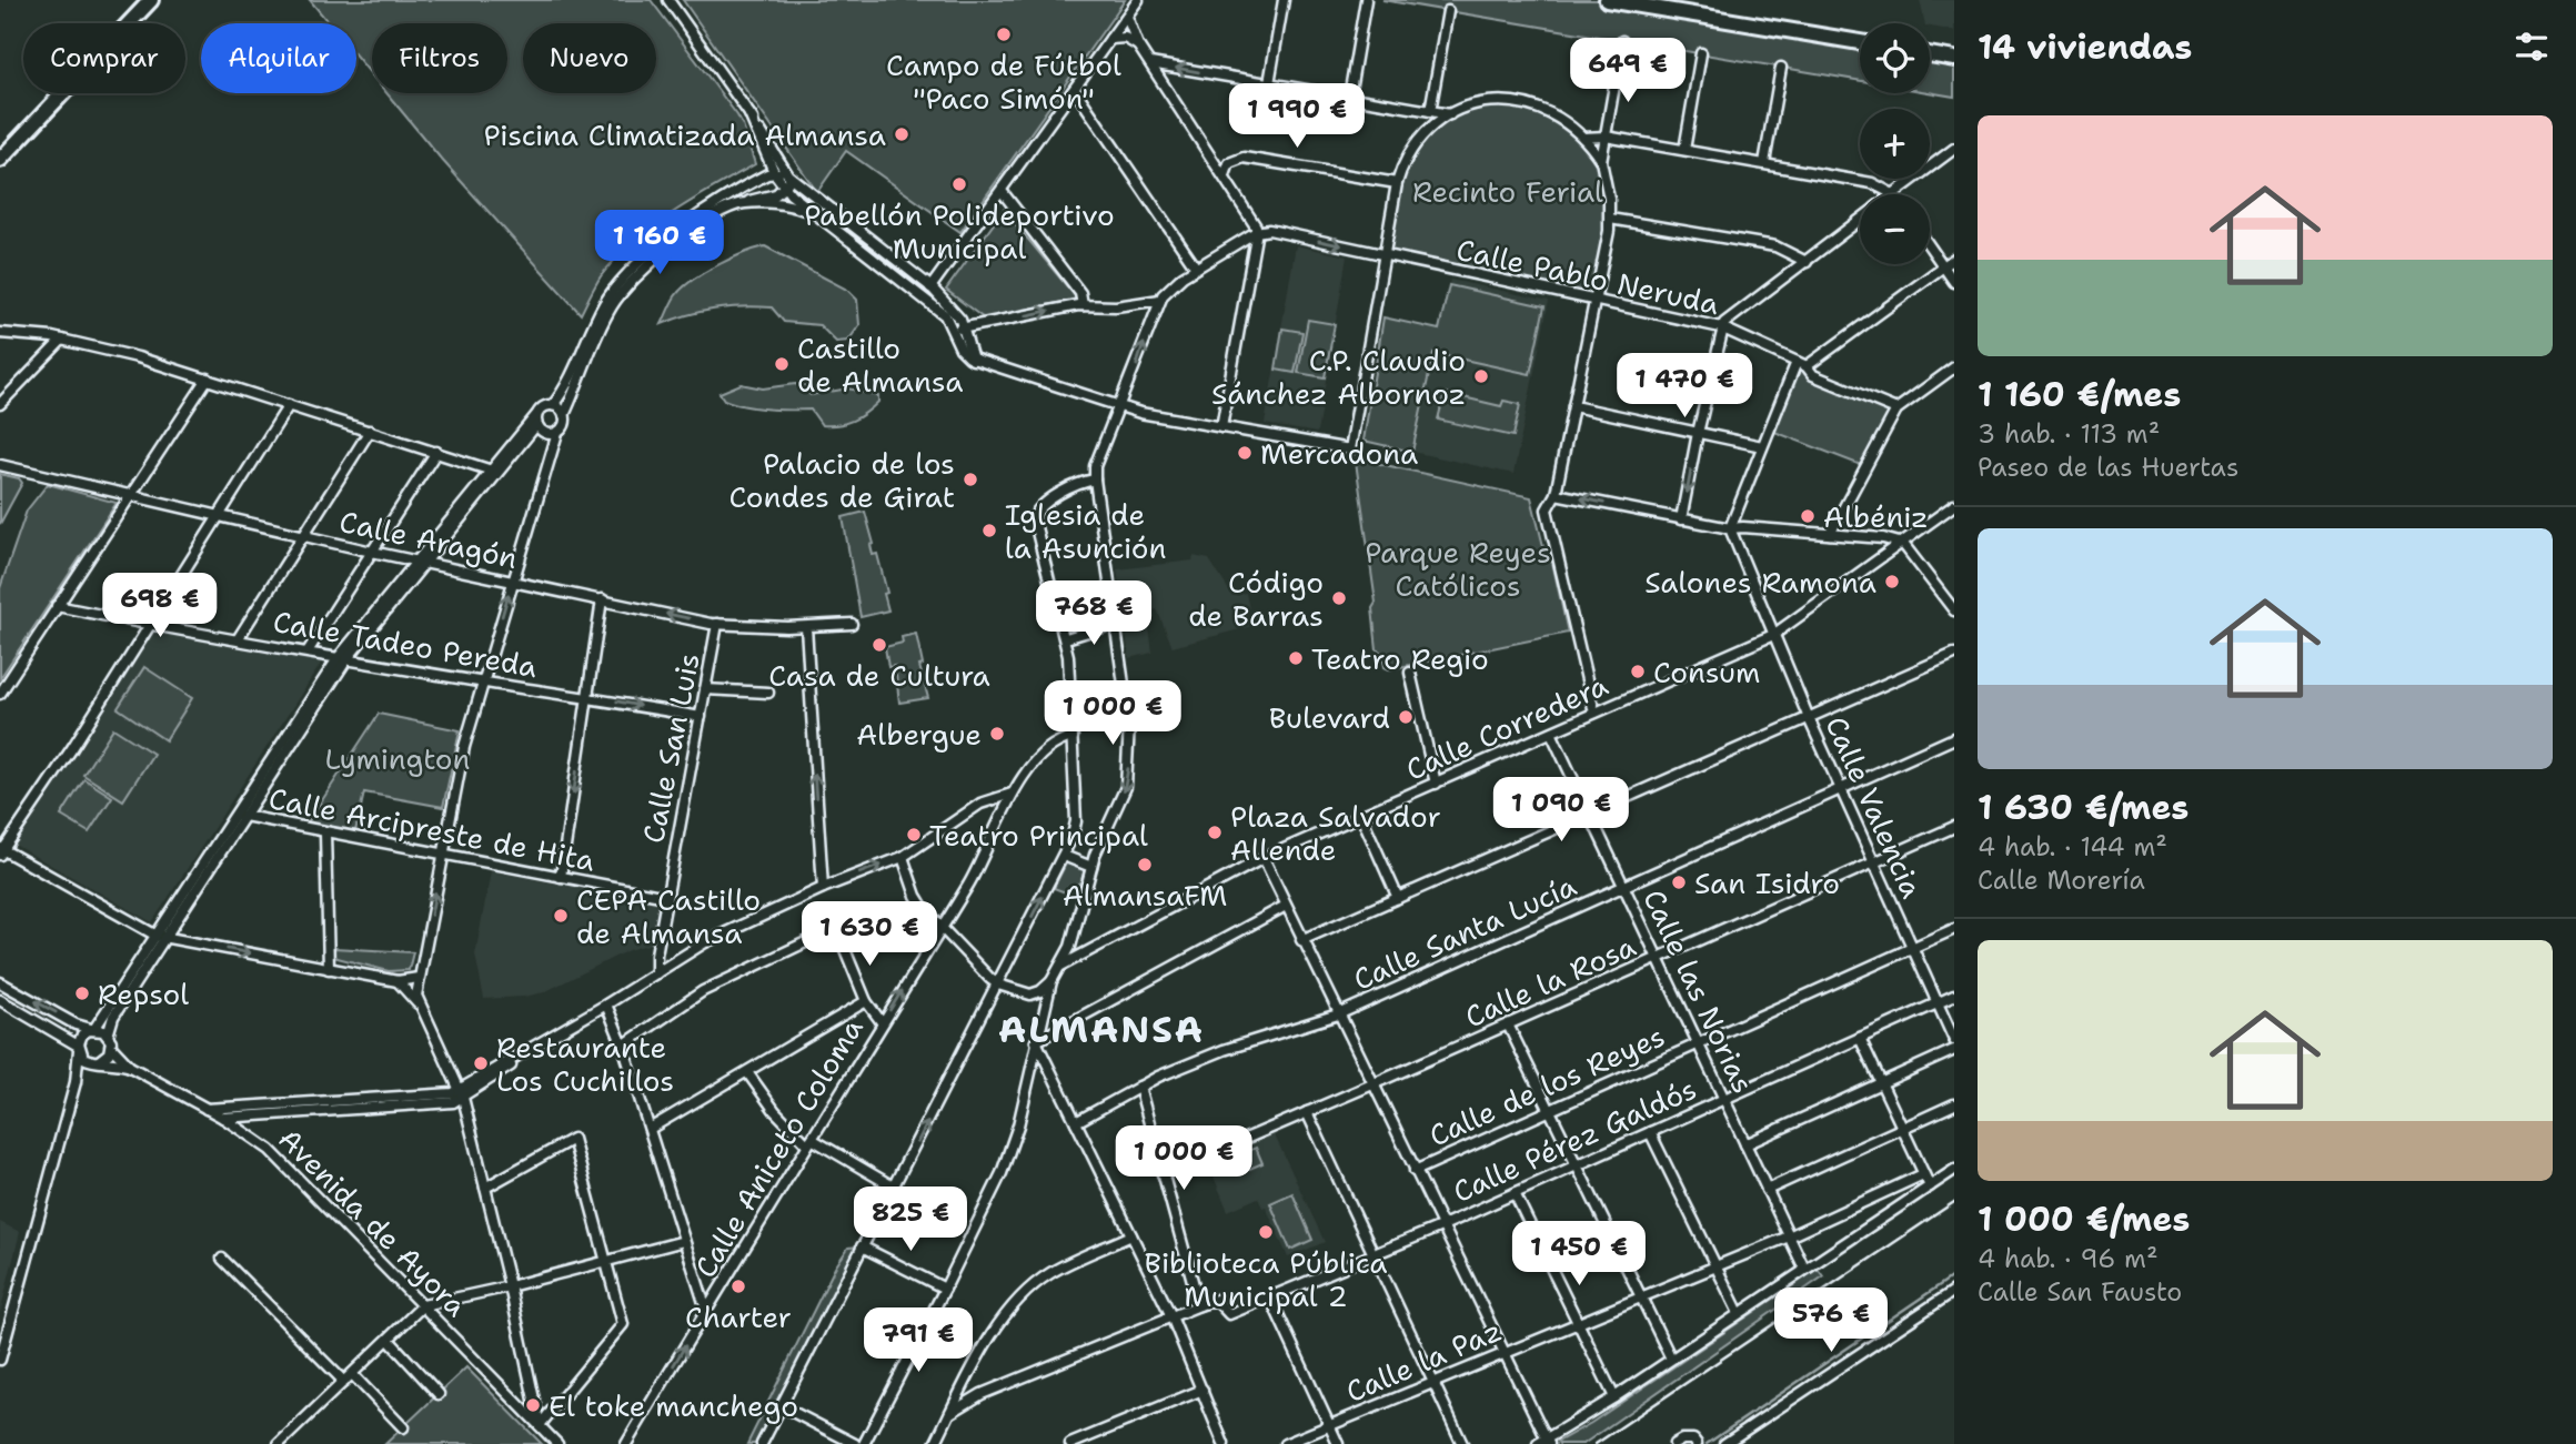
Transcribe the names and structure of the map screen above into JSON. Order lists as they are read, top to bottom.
{
  "streets": {
    "street": [
      "Calle Pablo Neruda",
      "Calle Aragón",
      "Calle Tadeo Pereda",
      "Calle Corredera",
      "Calle San Luis",
      "Calle Valencia",
      "Calle Arcipreste de Hita",
      "Calle Santa Lucía",
      "Calle la Rosa",
      "Calle las Norias",
      "Calle de los Reyes",
      "Calle Pérez Galdós",
      "Calle Aniceto Coloma",
      "Avenida de Ayora",
      "Calle la Paz"
    ]
  },
  "crossings": [
    ["Calle Aragón", "Calle San Luis"],
    ["Calle Tadeo Pereda", "Calle San Luis"],
    ["Calle Corredera", "Calle Valencia"],
    ["Calle Corredera", "Calle las Norias"],
    ["Calle San Luis", "Calle Arcipreste de Hita"],
    ["Calle Valencia", "Calle Santa Lucía"],
    ["Calle Valencia", "Calle la Rosa"],
    ["Calle Valencia", "Calle de los Reyes"],
    ["Calle Valencia", "Calle Pérez Galdós"],
    ["Calle Santa Lucía", "Calle las Norias"],
    ["Calle la Rosa", "Calle las Norias"],
    ["Calle las Norias", "Calle de los Reyes"],
    ["Calle las Norias", "Calle Pérez Galdós"],
    ["Calle las Norias", "Calle la Paz"]
  ],
  "districts": ["ALMANSA"],
  "parks": ["Recinto Ferial", "Parque Reyes Católicos", "Lymington"],
  "places": [
    "Campo de Fútbol \"Paco Simón\"",
    "Piscina Climatizada Almansa",
    "Pabellón Polideportivo Municipal",
    "Castillo de Almansa",
    "C.P. Claudio Sánchez Albornoz",
    "Mercadona",
    "Palacio de los Condes de Girat",
    "Albéniz",
    "Iglesia de la Asunción",
    "Salones Ramona",
    "Código de Barras",
    "Casa de Cultura",
    "Teatro Regio",
    "Consum",
    "Bulevard",
    "Albergue",
    "Plaza Salvador Allende",
    "Teatro Principal",
    "AlmansaFM",
    "San Isidro",
    "CEPA Castillo de Almansa",
    "Repsol",
    "Restaurante Los Cuchillos",
    "Biblioteca Pública Municipal 2",
    "Charter",
    "El toke manchego"
  ],
  "page": {
    "heading": "14 viviendas",
    "map_buttons": ["+", "−"],
    "chip": [
      "Comprar",
      "Alquilar",
      "Filtros",
      "Nuevo"
    ],
    "price": [
      "649 €",
      "1 990 €",
      "1 160 €",
      "1 470 €",
      "698 €",
      "768 €",
      "1 000 €",
      "1 090 €",
      "1 630 €",
      "1 000 €",
      "825 €",
      "1 450 €",
      "576 €",
      "791 €"
    ],
    "list": [
      {
        "name": "1 160 €/mes",
        "note": "3 hab. · 113 m² · Paseo de las Huertas"
      },
      {
        "name": "1 630 €/mes",
        "note": "4 hab. · 144 m² · Calle Morería"
      },
      {
        "name": "1 000 €/mes",
        "note": "4 hab. · 96 m² · Calle San Fausto"
      }
    ]
  }
}
